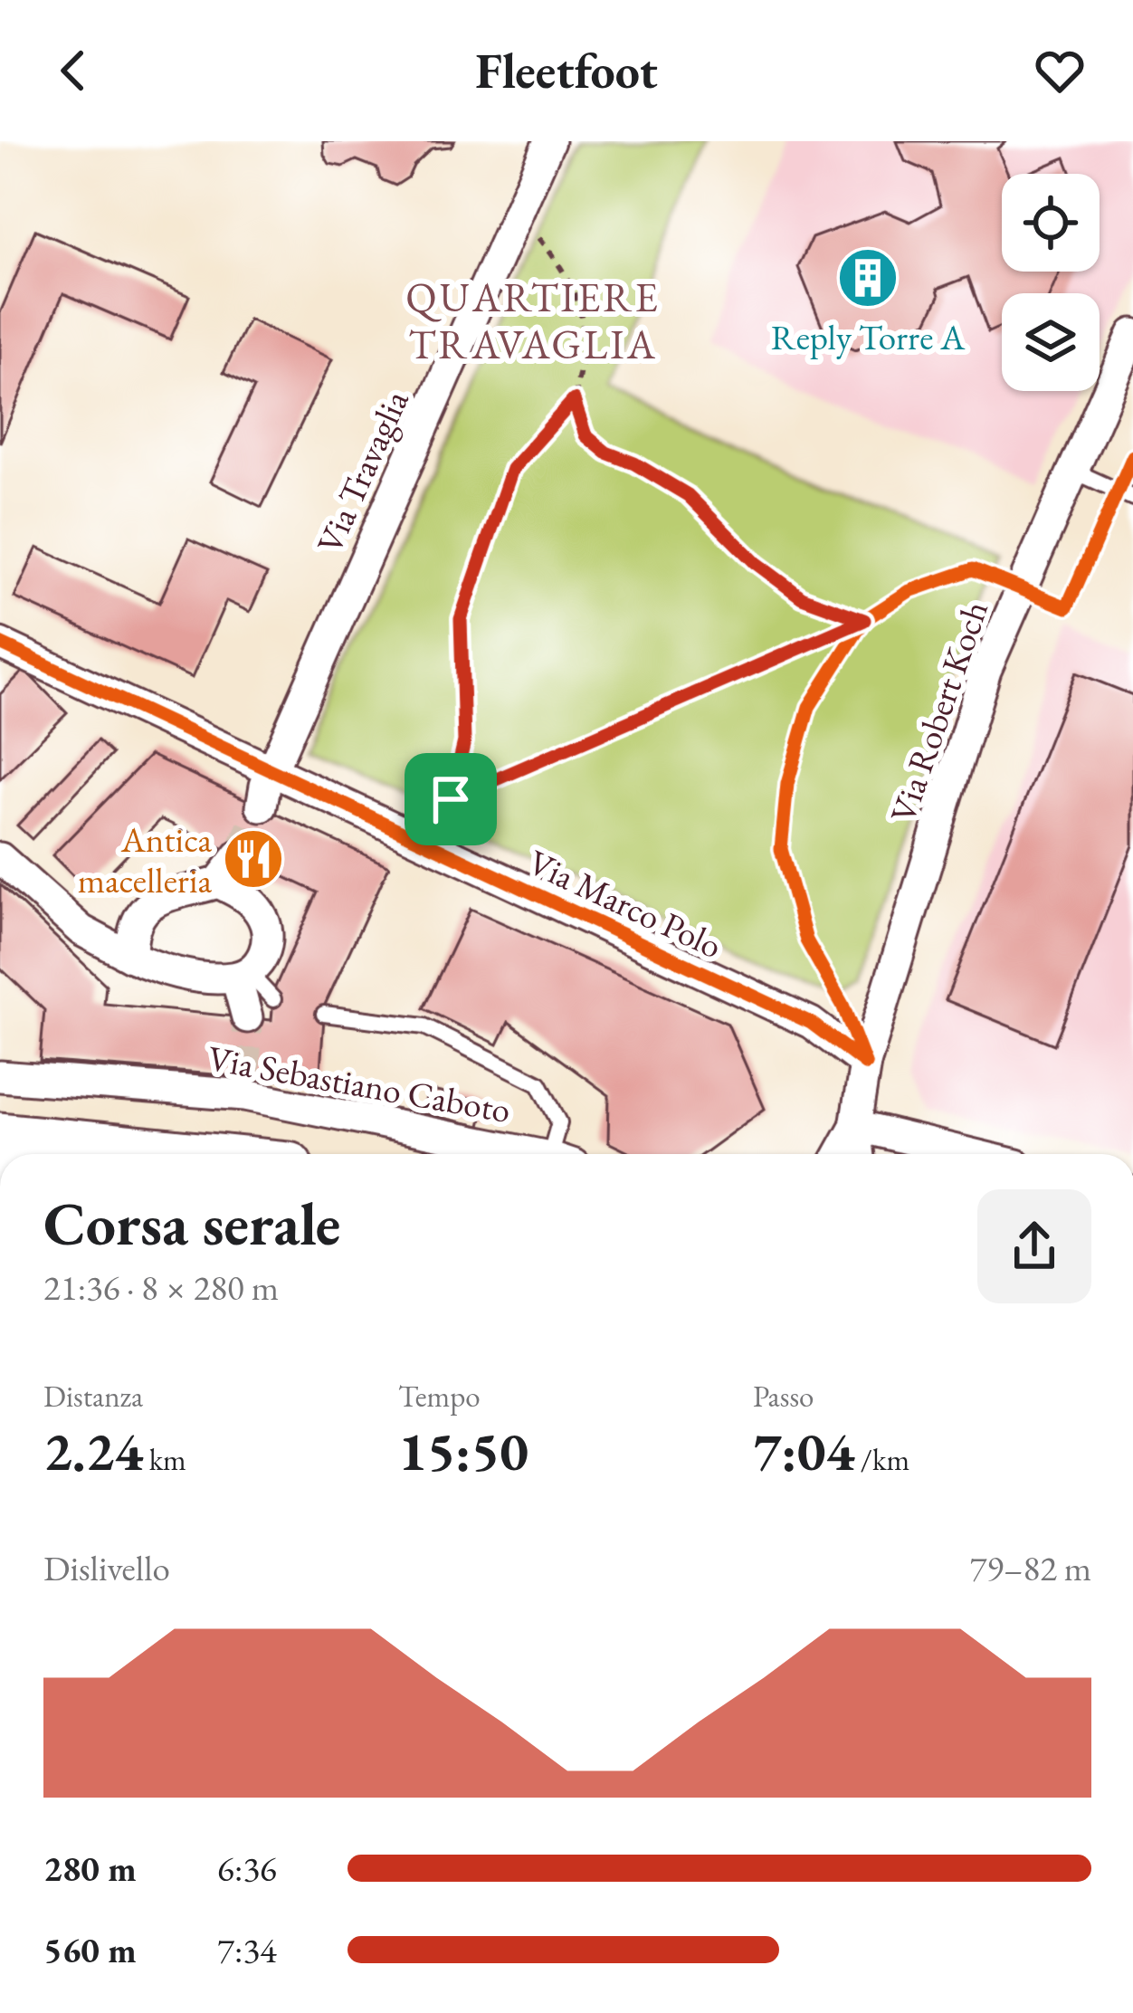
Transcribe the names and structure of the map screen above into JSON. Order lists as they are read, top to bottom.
{
  "streets": {
    "street": [
      "Via Travaglia",
      "Via Robert Koch",
      "Via Marco Polo",
      "Via Sebastiano Caboto"
    ]
  },
  "crossings": [
    ["Via Travaglia", "Via Marco Polo"],
    ["Via Robert Koch", "Via Marco Polo"]
  ],
  "districts": ["QUARTIERE TRAVAGLIA"],
  "places": {
    "building": ["Reply Torre A"],
    "restaurant": ["Antica macelleria"]
  },
  "page": {
    "header": "Fleetfoot",
    "heading": ["Corsa serale", "21:36 · 8 × 280 m"],
    "stats": [
      ["Distanza", "2.24 km"],
      ["Tempo", "15:50"],
      ["Passo", "7:04 /km"]
    ],
    "chart": ["Dislivello", "79–82 m"],
    "list": [
      {
        "name": "280 m",
        "note": "6:36"
      },
      {
        "name": "560 m",
        "note": "7:34"
      }
    ]
  }
}
